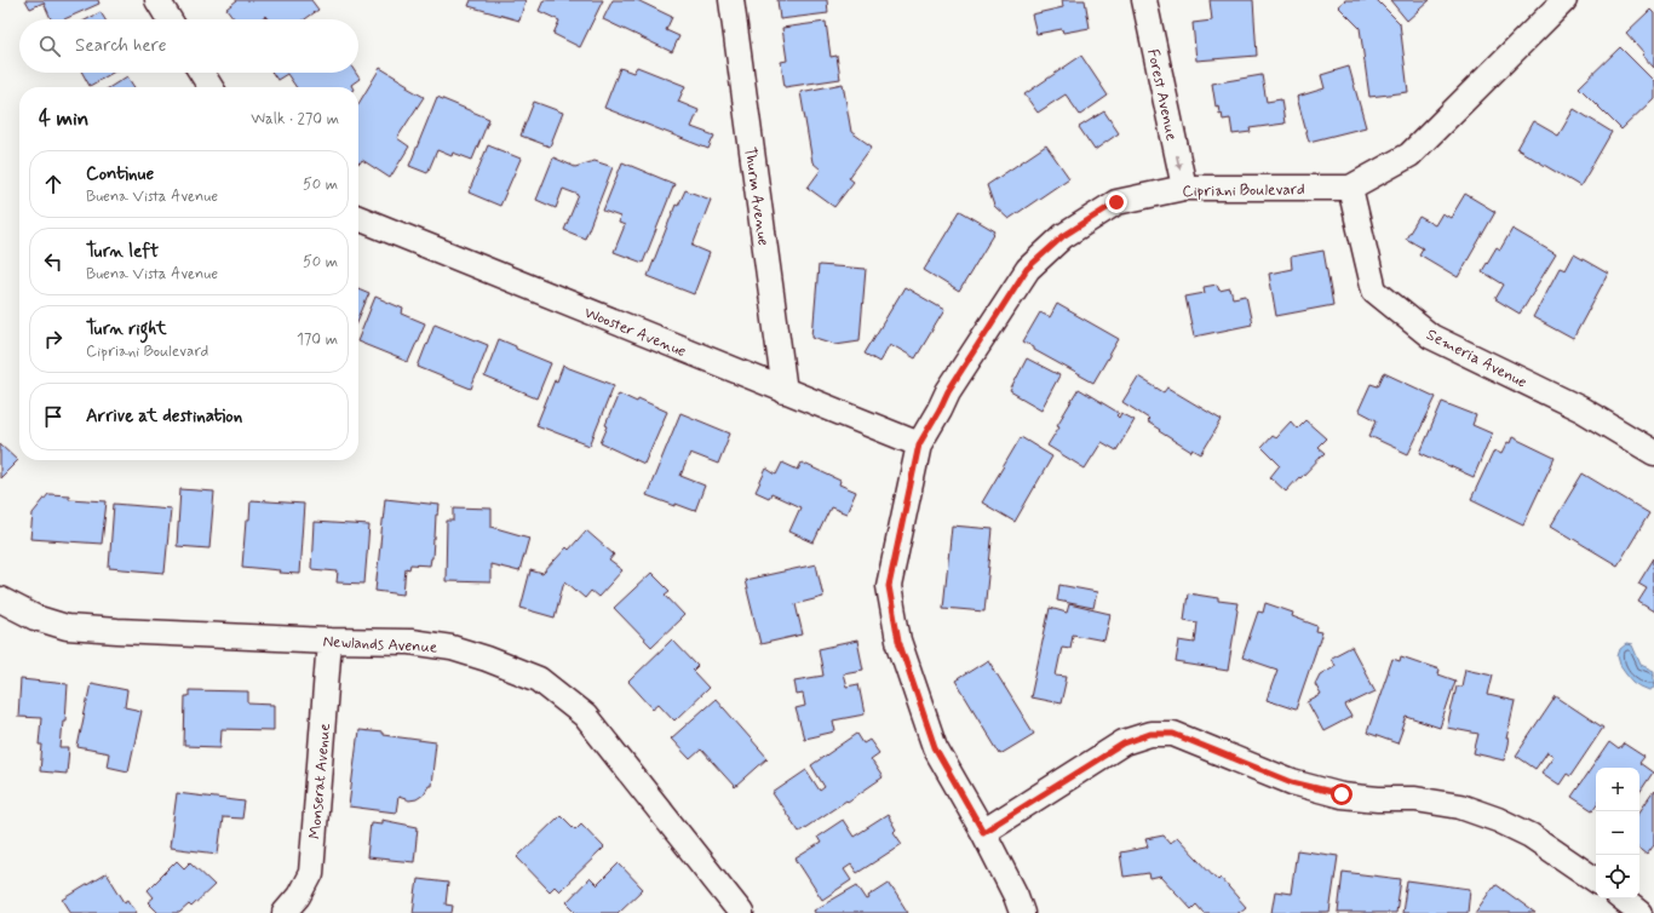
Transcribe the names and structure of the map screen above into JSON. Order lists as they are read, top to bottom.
{
  "streets": {
    "street": [
      "Forest Avenue",
      "Cipriani Boulevard",
      "Thurm Avenue",
      "Wooster Avenue",
      "Semeria Avenue",
      "Newlands Avenue",
      "Monserat Avenue"
    ]
  },
  "crossings": [
    ["Forest Avenue", "Cipriani Boulevard"],
    ["Cipriani Boulevard", "Wooster Avenue"],
    ["Cipriani Boulevard", "Semeria Avenue"],
    ["Thurm Avenue", "Wooster Avenue"],
    ["Newlands Avenue", "Monserat Avenue"]
  ],
  "one_way": ["Forest Avenue"],
  "page": {
    "search": "Search here",
    "heading": ["4 min", "Walk · 270 m"],
    "list": [
      ["Continue", "Buena Vista Avenue", "50 m"],
      ["Turn left", "Buena Vista Avenue", "50 m"],
      ["Turn right", "Cipriani Boulevard", "170 m"],
      "Arrive at destination"
    ],
    "map_buttons": ["+", "−"]
  }
}
